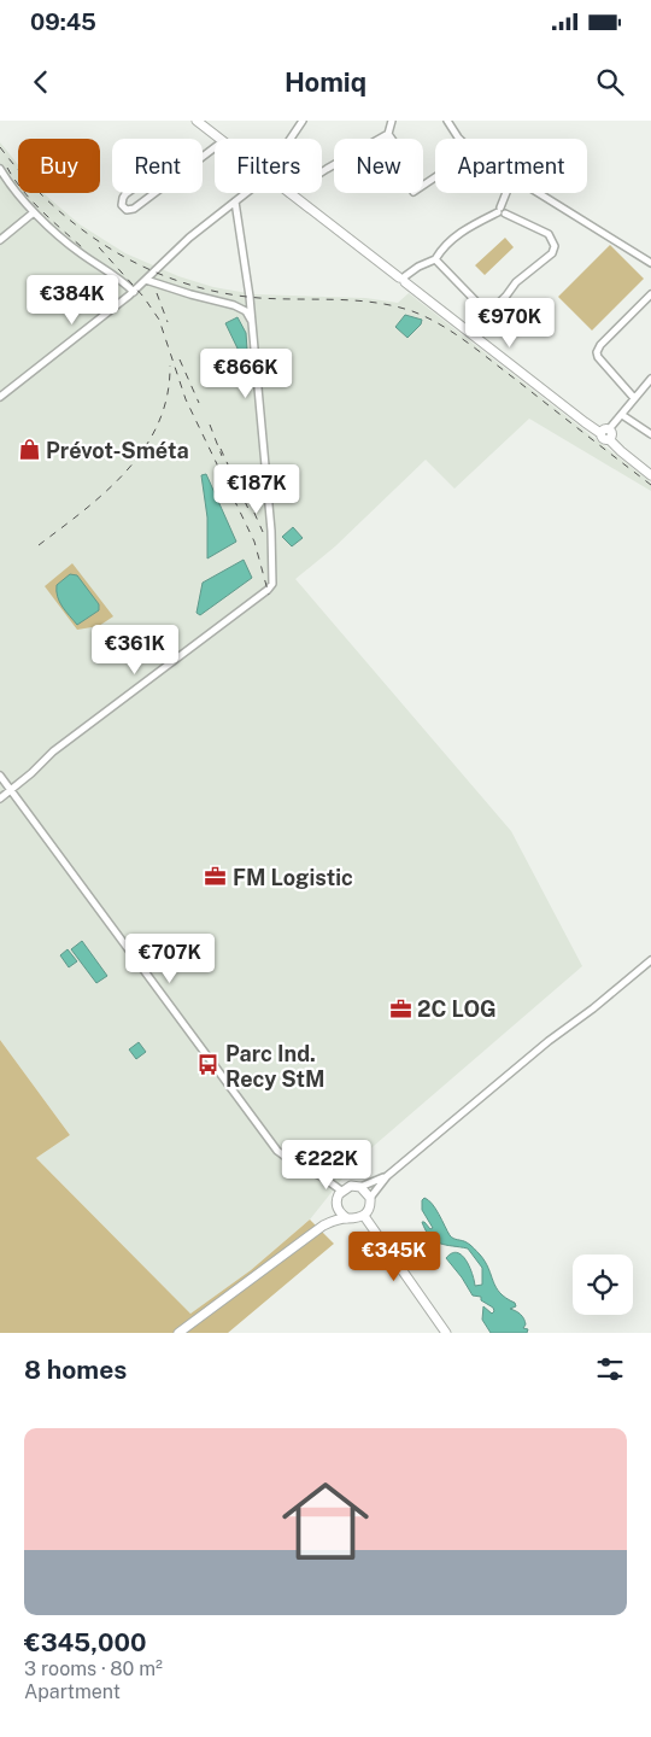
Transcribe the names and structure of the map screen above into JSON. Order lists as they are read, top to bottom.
{
  "places": {
    "shop": ["Prévot-Sméta"],
    "office": ["FM Logistic", "2C LOG"],
    "bus stop": ["Parc Ind. Recy StM"]
  },
  "page": {
    "status": "09:45",
    "header": "Homiq",
    "chip": [
      "Buy",
      "Rent",
      "Filters",
      "New",
      "Apartment"
    ],
    "price": [
      "€384K",
      "€970K",
      "€866K",
      "€187K",
      "€361K",
      "€707K",
      "€222K",
      "€345K"
    ],
    "heading": "8 homes",
    "list": [
      {
        "name": "€345,000",
        "note": "3 rooms · 80 m² · Apartment"
      }
    ]
  }
}
